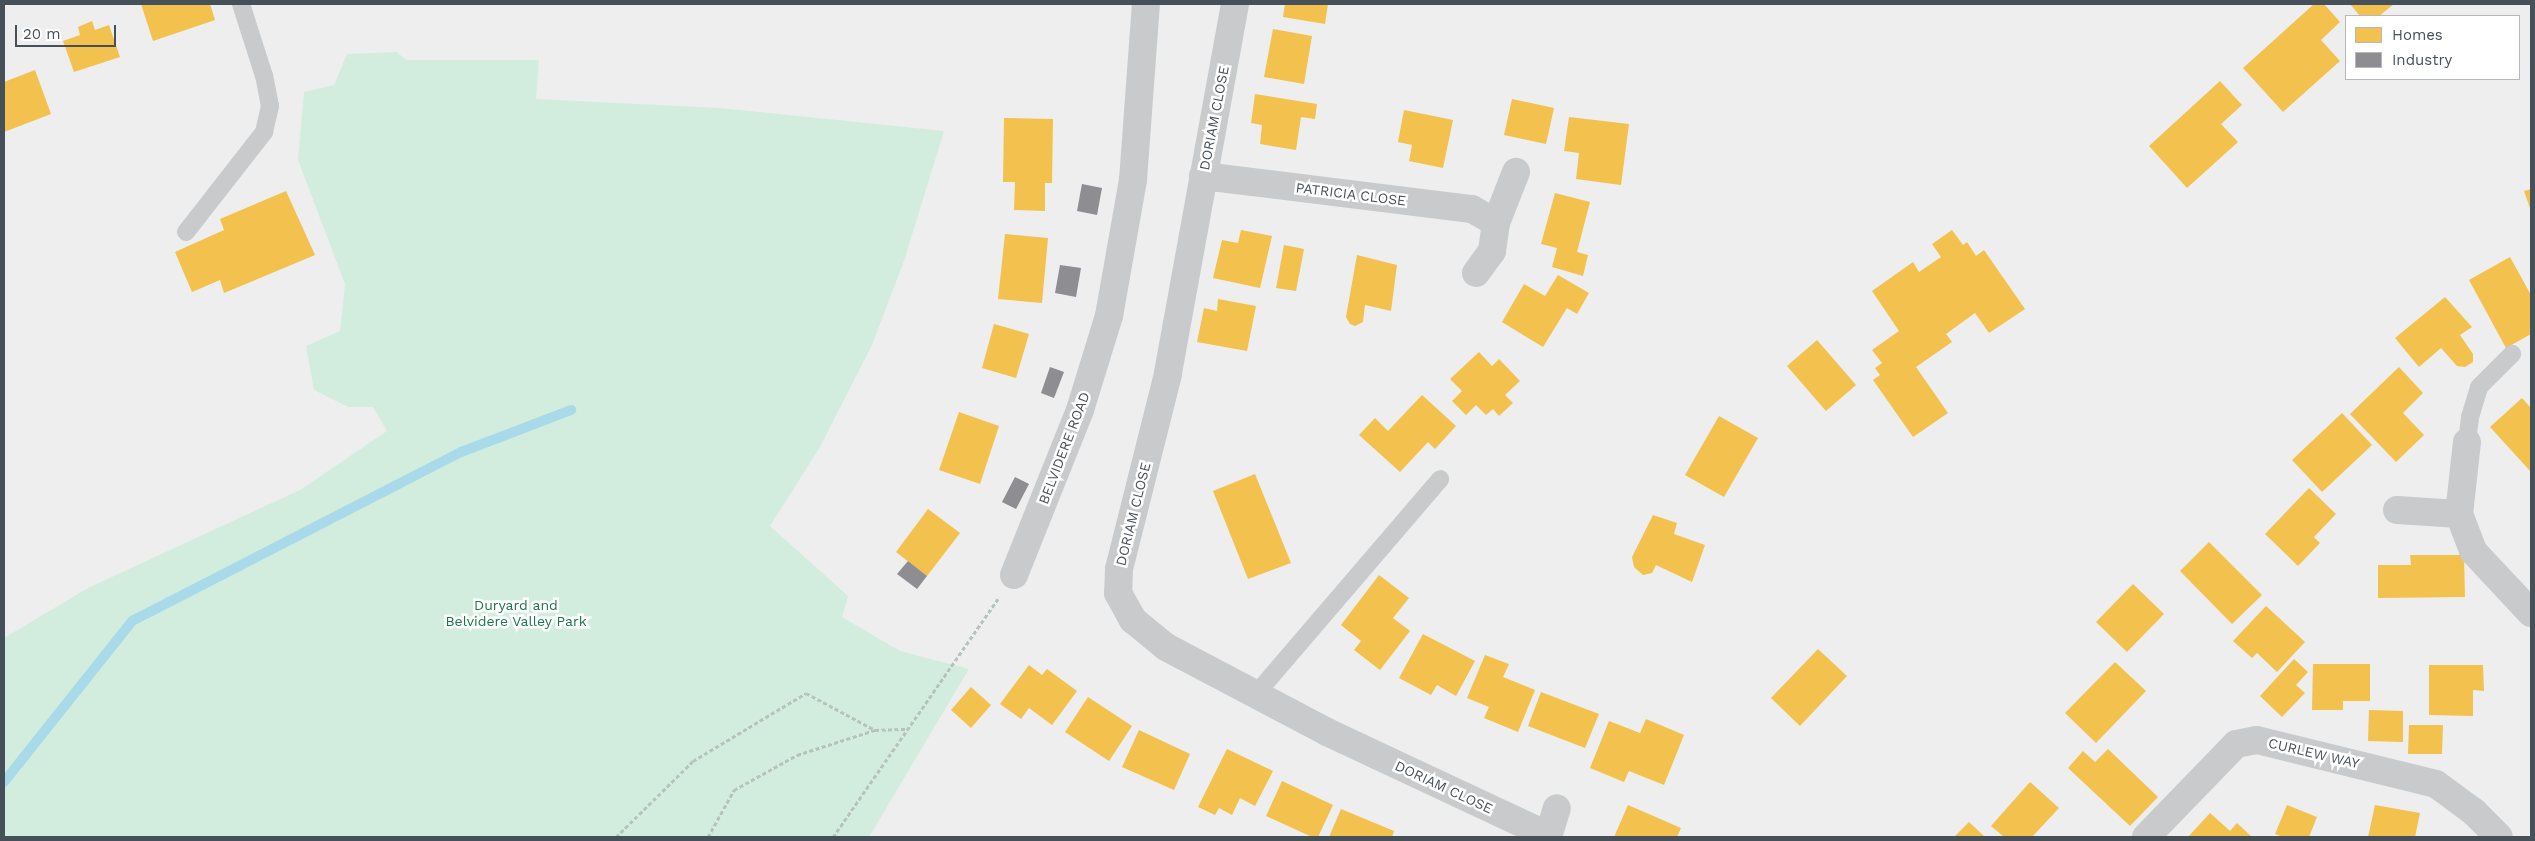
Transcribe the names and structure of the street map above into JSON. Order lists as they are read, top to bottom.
{
  "streets": {
    "street": [
      "DORIAM CLOSE",
      "PATRICIA CLOSE",
      "BELVIDERE ROAD",
      "CURLEW WAY"
    ]
  },
  "crossings": [
    ["DORIAM CLOSE", "PATRICIA CLOSE"]
  ],
  "parks": ["Duryard and Belvidere Valley Park"],
  "legend": ["Homes", "Industry"],
  "scale_bar": "20 m"
}
